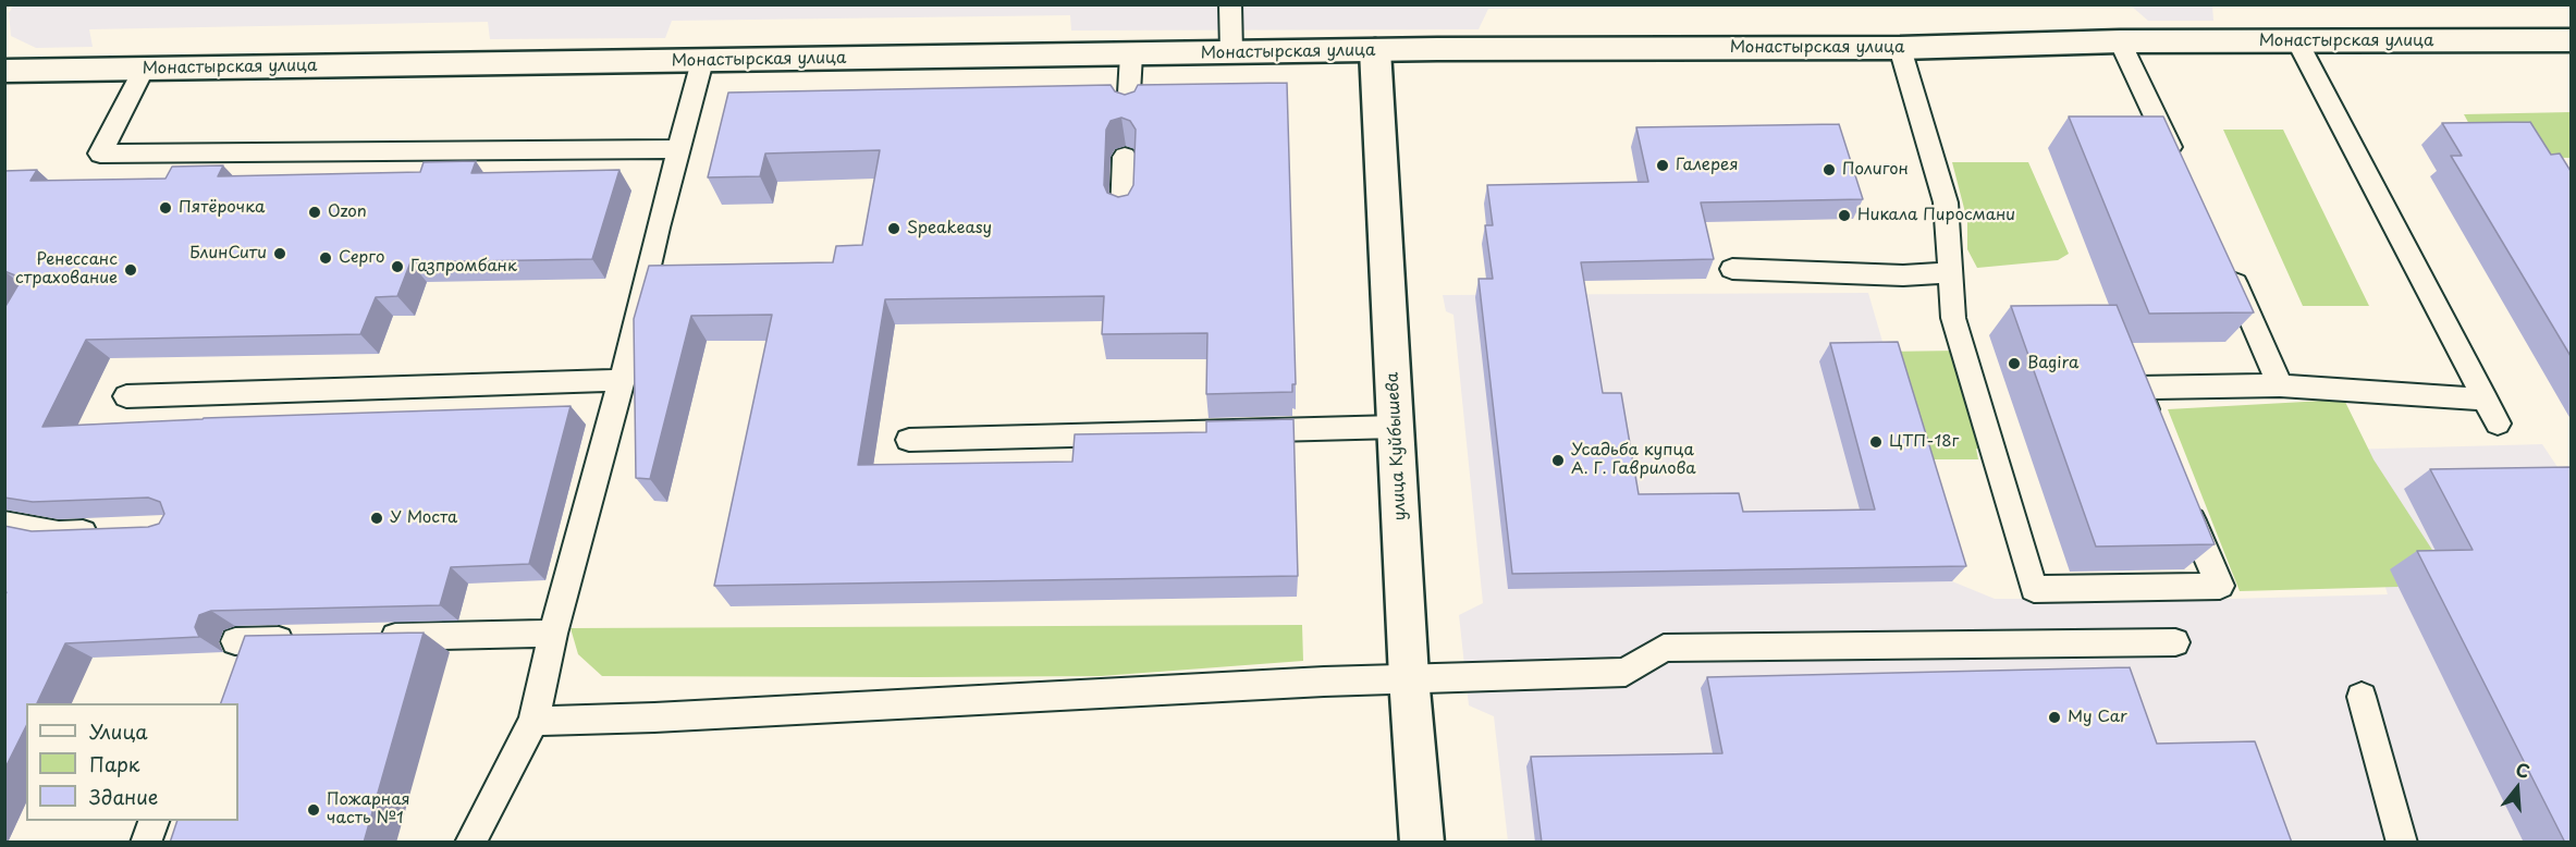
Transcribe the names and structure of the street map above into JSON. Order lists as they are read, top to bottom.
{
  "streets": {
    "main road": ["Монастырская улица", "улица Куйбышева"]
  },
  "crossings": [
    ["Монастырская улица", "улица Куйбышева"]
  ],
  "places": [
    "Галерея",
    "Полигон",
    "Пятёрочка",
    "Ozon",
    "Никала Пиросмани",
    "Speakeasy",
    "БлинСити",
    "Серго",
    "Газпромбанк",
    "Ренессанс страхование",
    "Bagira",
    "ЦТП-18г",
    "Усадьба купца А. Г. Гаврилова",
    "У Моста",
    "My Car",
    "Пожарная часть №1"
  ],
  "legend": ["Улица", "Парк", "Здание"],
  "north": "top"
}
